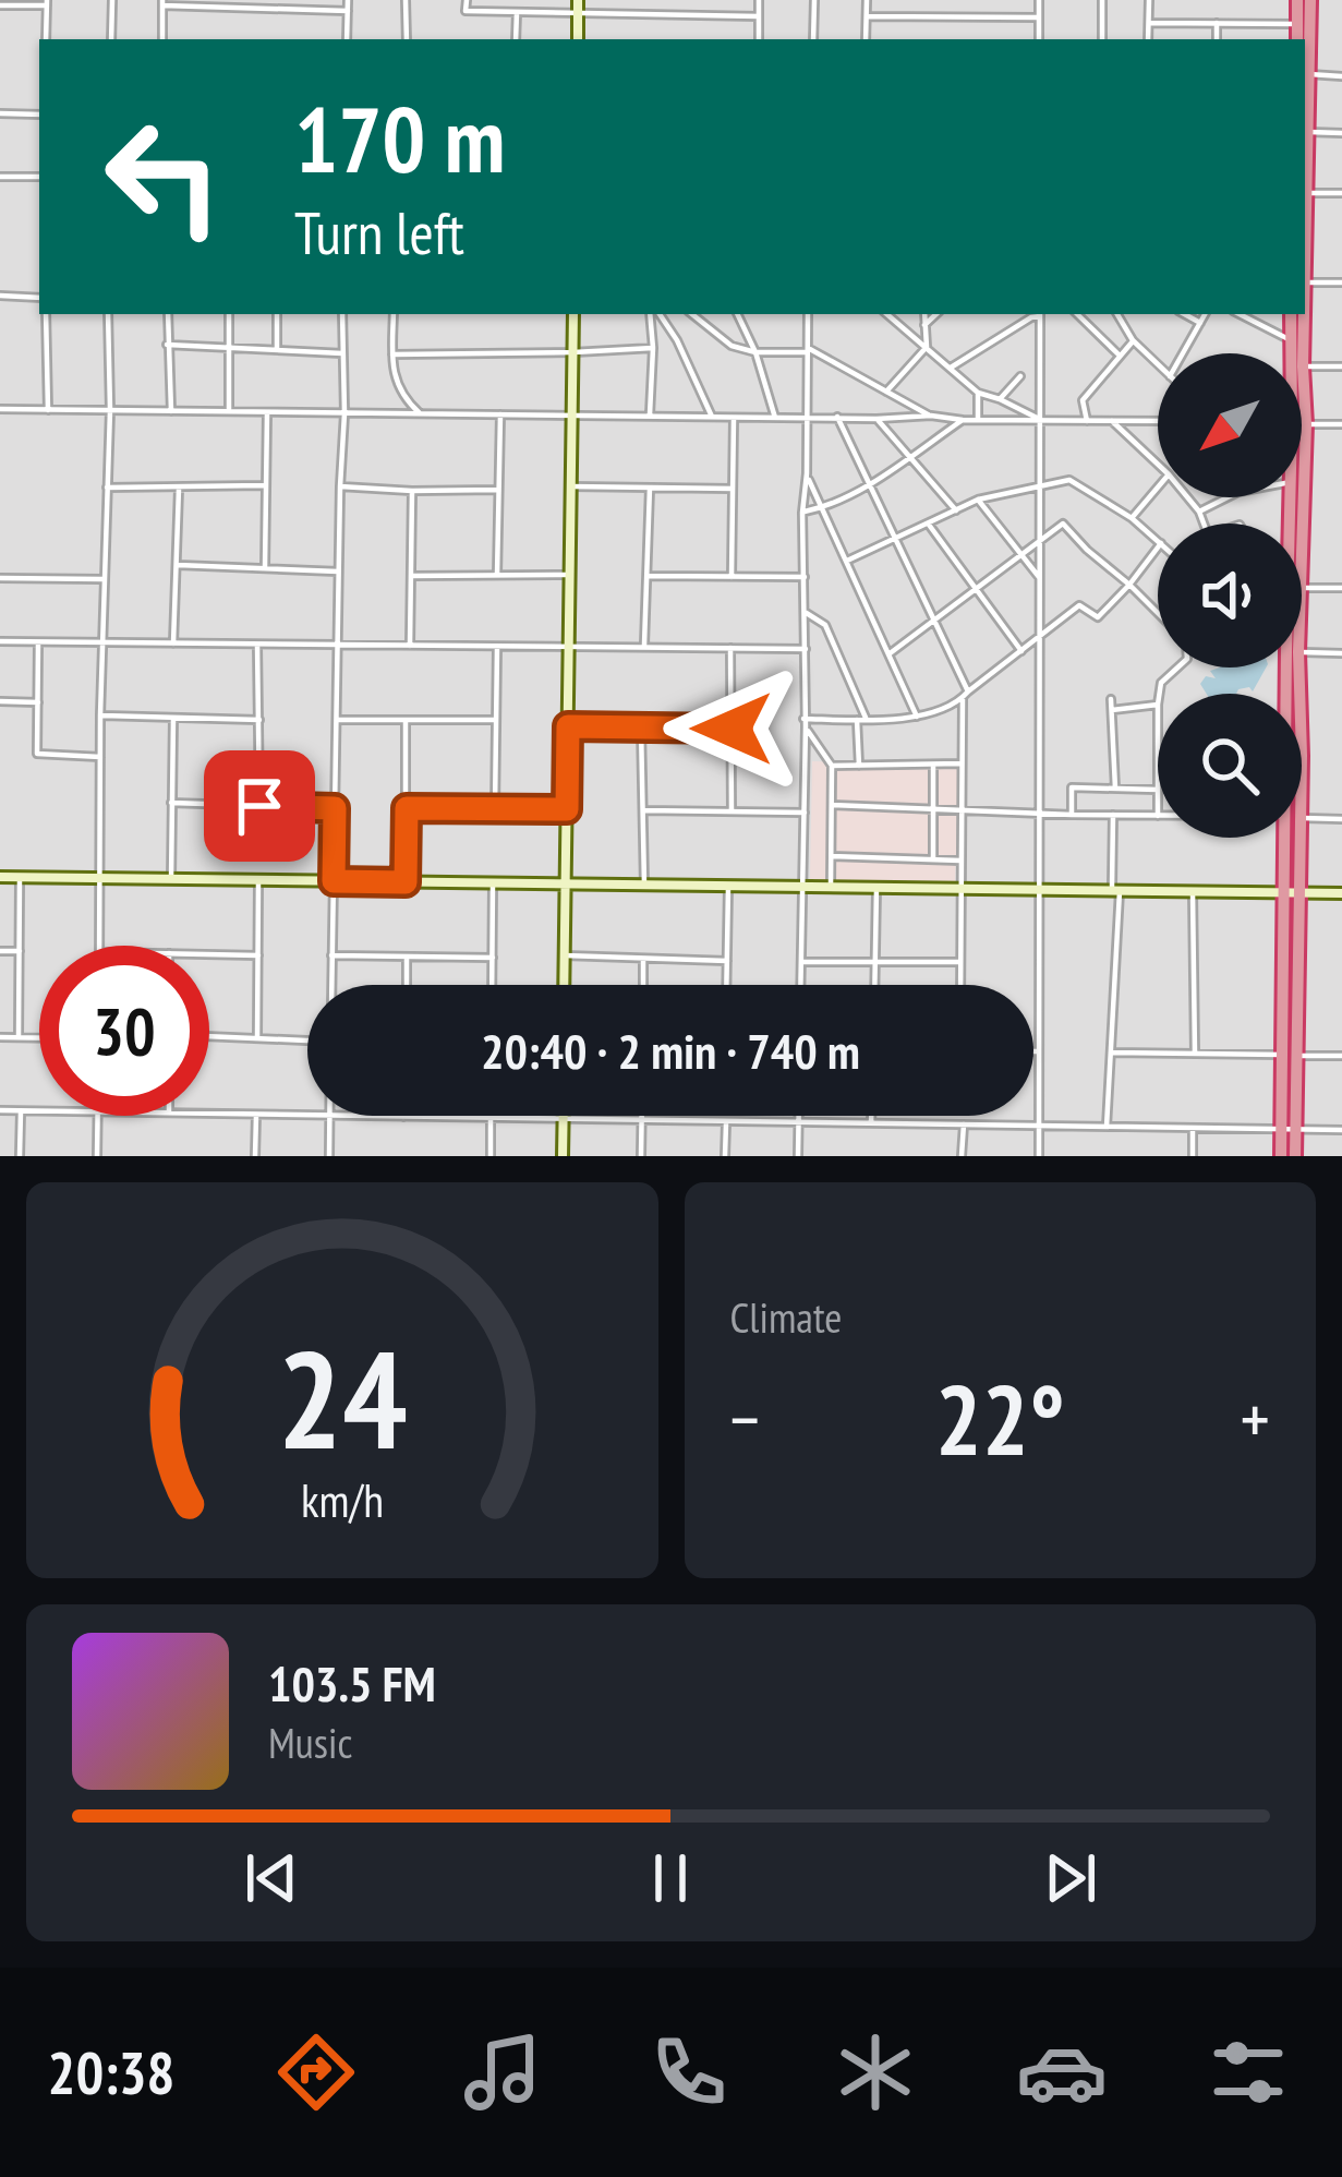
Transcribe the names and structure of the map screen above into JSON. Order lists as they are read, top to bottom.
{
  "north": "bottom left",
  "page": {
    "turn": ["170 m", "Turn left"],
    "limit": "30",
    "trip": "20:40 · 2 min · 740 m",
    "tile": "Climate",
    "heat": ["−", "22°", "+"],
    "song": ["103.5 FM", "Music"],
    "tabs": "20:38",
    "gauge": ["24", "km/h"]
  }
}
